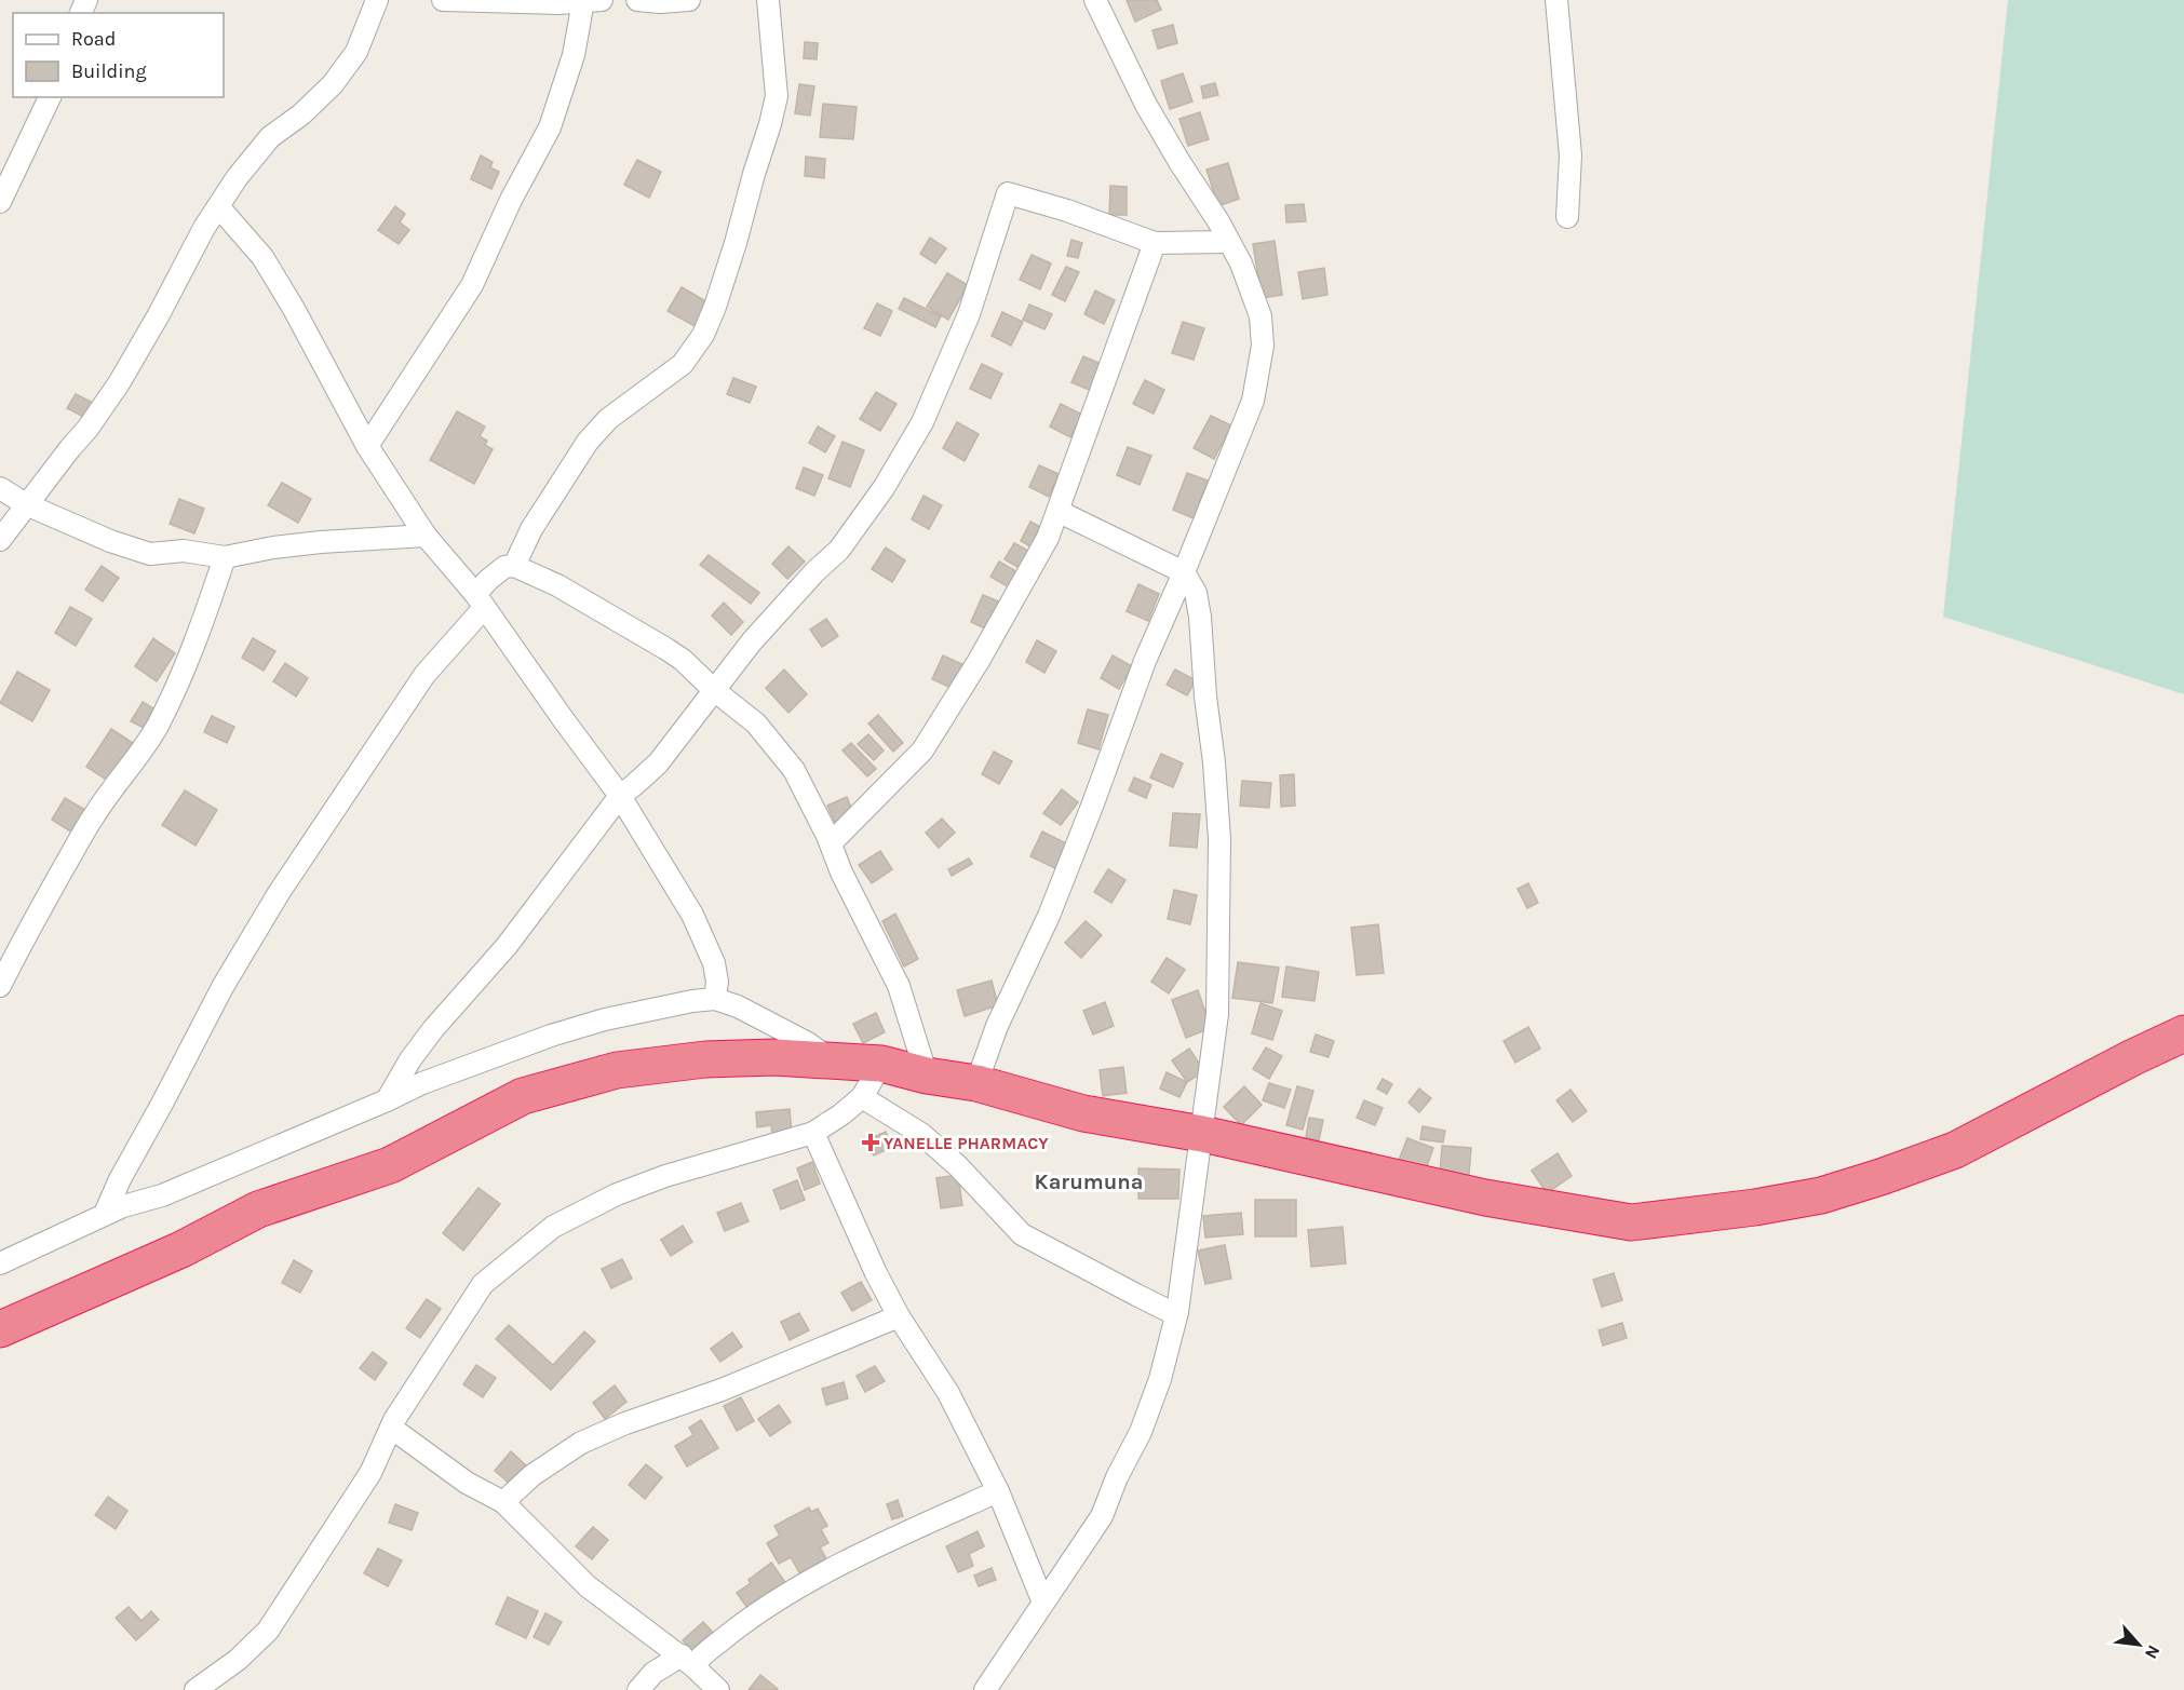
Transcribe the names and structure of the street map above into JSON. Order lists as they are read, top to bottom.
{
  "districts": ["Karumuna"],
  "places": {
    "health": ["YANELLE PHARMACY"]
  },
  "legend": ["Road", "Building"],
  "north": "bottom right"
}
